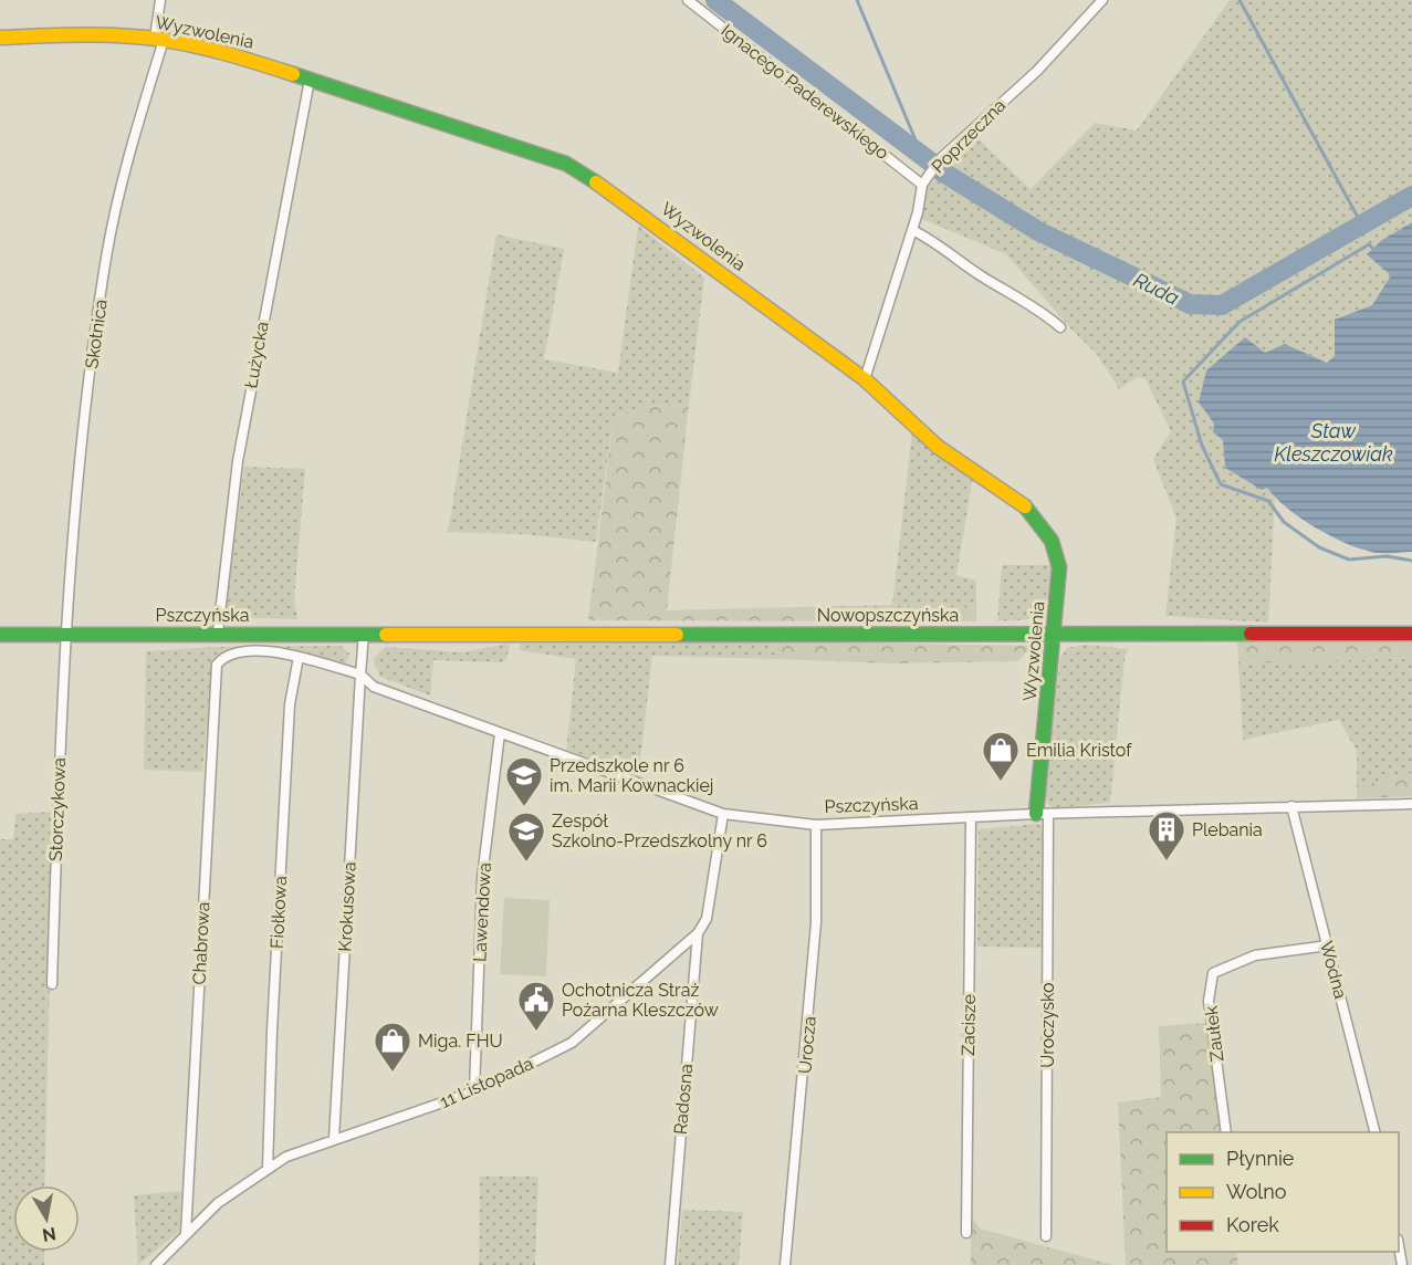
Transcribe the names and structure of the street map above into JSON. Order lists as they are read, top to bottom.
{
  "streets": {
    "street": [
      "Wyzwolenia",
      "Ignacego Paderewskiego",
      "Poprzeczna",
      "Skotnica",
      "Łużycka",
      "Pszczyńska",
      "Nowopszczyńska",
      "Storczykowa",
      "Krokusowa",
      "Fiołkowa",
      "Lawendowa",
      "Chabrowa",
      "Wodna",
      "Zacisze",
      "Uroczysko",
      "Zaułek",
      "Urocza",
      "11 Listopada",
      "Radosna"
    ]
  },
  "crossings": [
    ["Wyzwolenia", "Poprzeczna"],
    ["Wyzwolenia", "Skotnica"],
    ["Wyzwolenia", "Łużycka"],
    ["Wyzwolenia", "Pszczyńska"],
    ["Wyzwolenia", "Nowopszczyńska"],
    ["Wyzwolenia", "Uroczysko"],
    ["Ignacego Paderewskiego", "Poprzeczna"],
    ["Skotnica", "Pszczyńska"],
    ["Skotnica", "Storczykowa"],
    ["Łużycka", "Pszczyńska"],
    ["Pszczyńska", "Nowopszczyńska"],
    ["Pszczyńska", "Storczykowa"],
    ["Pszczyńska", "Krokusowa"],
    ["Pszczyńska", "Fiołkowa"],
    ["Pszczyńska", "Lawendowa"],
    ["Pszczyńska", "Chabrowa"],
    ["Pszczyńska", "Wodna"],
    ["Pszczyńska", "Zacisze"],
    ["Pszczyńska", "Uroczysko"],
    ["Pszczyńska", "Urocza"],
    ["Pszczyńska", "11 Listopada"],
    ["Krokusowa", "11 Listopada"],
    ["Fiołkowa", "11 Listopada"],
    ["Lawendowa", "11 Listopada"],
    ["Chabrowa", "11 Listopada"],
    ["Wodna", "Zaułek"],
    ["11 Listopada", "Radosna"]
  ],
  "water": ["Ruda", "Staw Kleszczowiak"],
  "places": {
    "shop": ["Emilia Kristof", "Miga. FHU"],
    "school or university": ["Przedszkole nr 6 im. Marii Kownackiej", "Zespół Szkolno-Przedszkolny nr 6"],
    "building": ["Plebania"],
    "public building": ["Ochotnicza Straż Pożarna Kleszczów"]
  },
  "legend": ["Płynnie", "Wolno", "Korek"],
  "north": "bottom"
}
